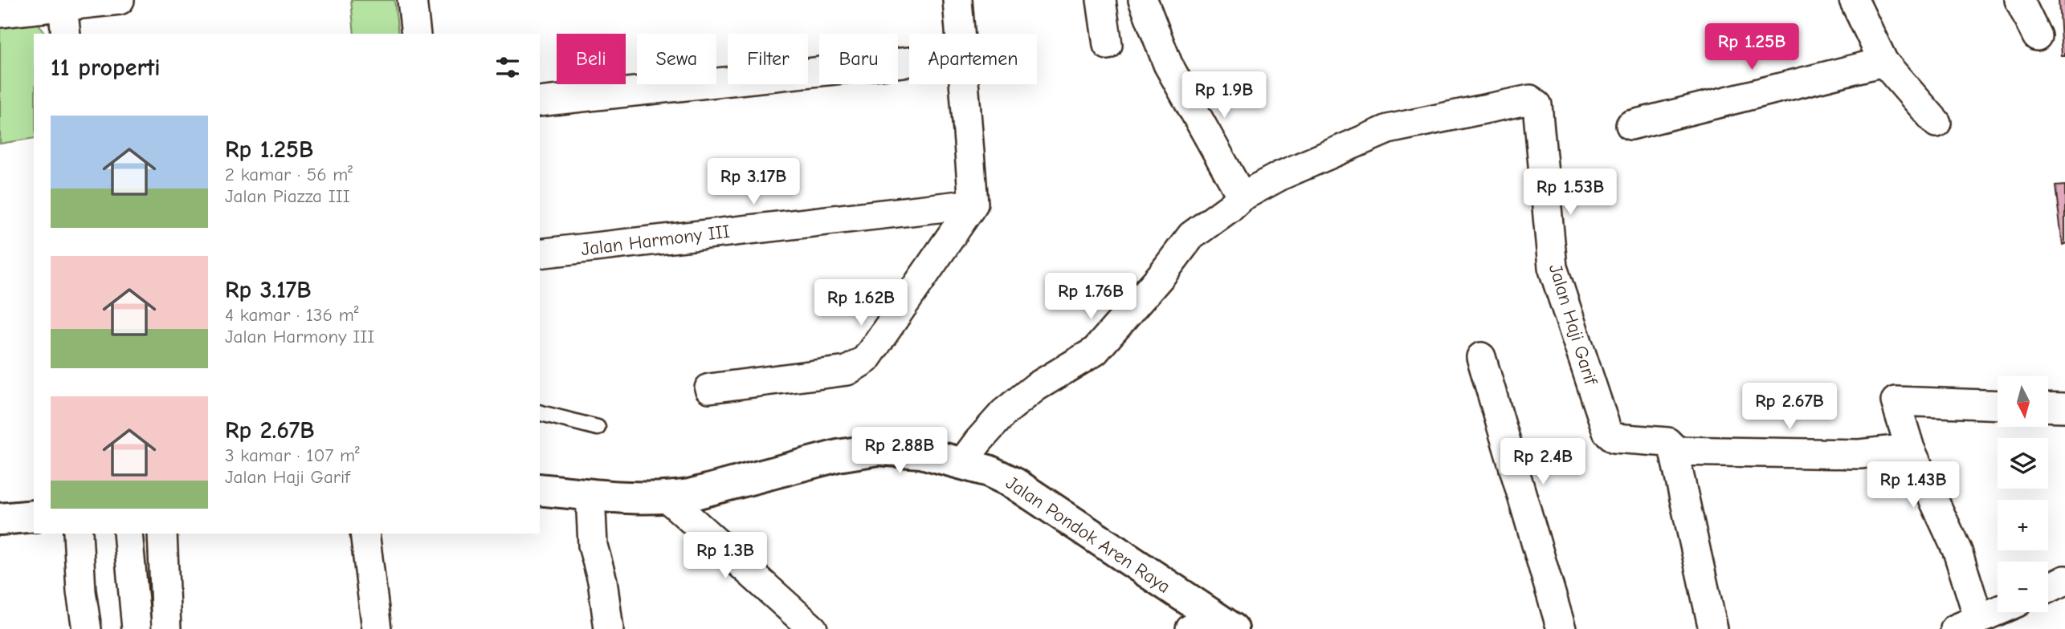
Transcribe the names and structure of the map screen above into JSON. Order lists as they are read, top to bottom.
{
  "streets": {
    "main road": ["Jalan Pondok Aren Raya"],
    "street": ["Jalan Harmony III", "Jalan Haji Garif"]
  },
  "north": "bottom",
  "page": {
    "price": [
      "Rp 1.25B",
      "Rp 1.9B",
      "Rp 3.17B",
      "Rp 1.53B",
      "Rp 1.76B",
      "Rp 1.62B",
      "Rp 2.67B",
      "Rp 2.88B",
      "Rp 2.4B",
      "Rp 1.43B",
      "Rp 1.3B"
    ],
    "chip": [
      "Beli",
      "Sewa",
      "Filter",
      "Baru",
      "Apartemen"
    ],
    "heading": "11 properti",
    "list": [
      {
        "name": "Rp 1.25B",
        "note": "2 kamar · 56 m² · Jalan Piazza III"
      },
      {
        "name": "Rp 3.17B",
        "note": "4 kamar · 136 m² · Jalan Harmony III"
      },
      {
        "name": "Rp 2.67B",
        "note": "3 kamar · 107 m² · Jalan Haji Garif"
      }
    ],
    "map_buttons": ["+", "−"]
  }
}
